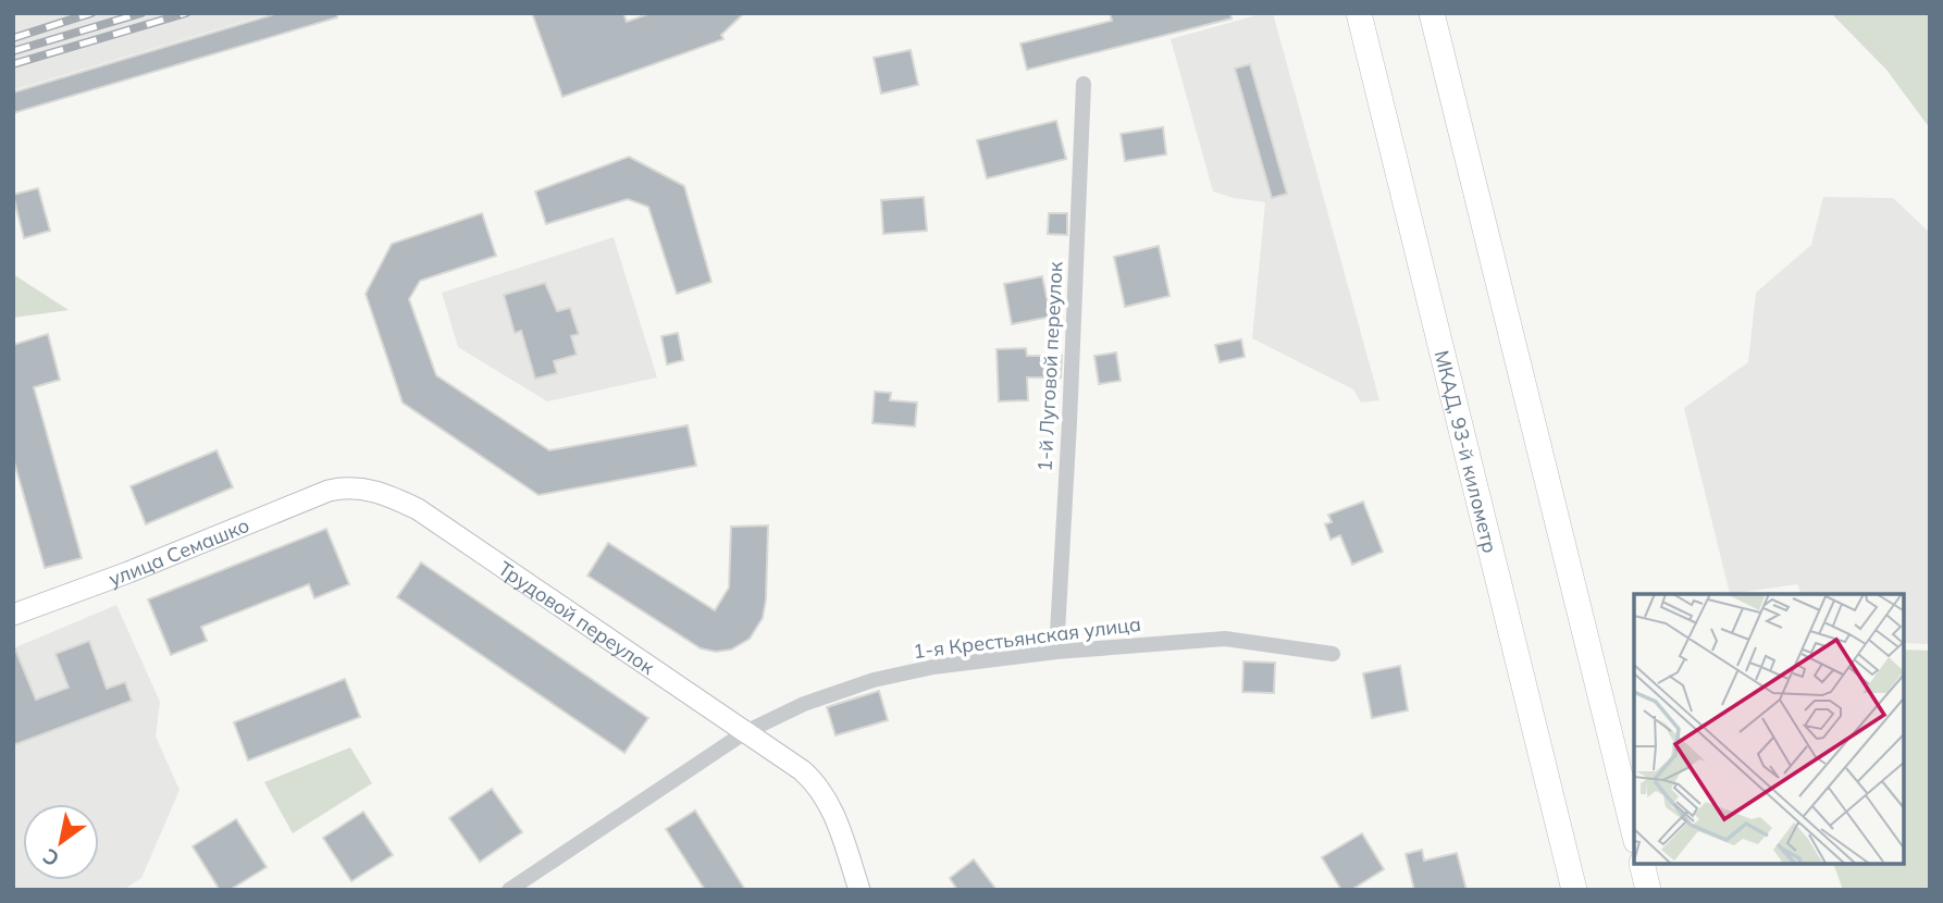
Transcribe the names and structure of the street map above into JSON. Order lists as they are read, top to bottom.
{
  "streets": {
    "highway": ["МКАД, 93-й километр"],
    "main road": ["улица Семашко", "Трудовой переулок"],
    "street": ["1-й Луговой переулок", "1-я Крестьянская улица"]
  },
  "crossings": [
    ["1-й Луговой переулок", "1-я Крестьянская улица"],
    ["улица Семашко", "Трудовой переулок"],
    ["Трудовой переулок", "1-я Крестьянская улица"]
  ],
  "north": "bottom left"
}
